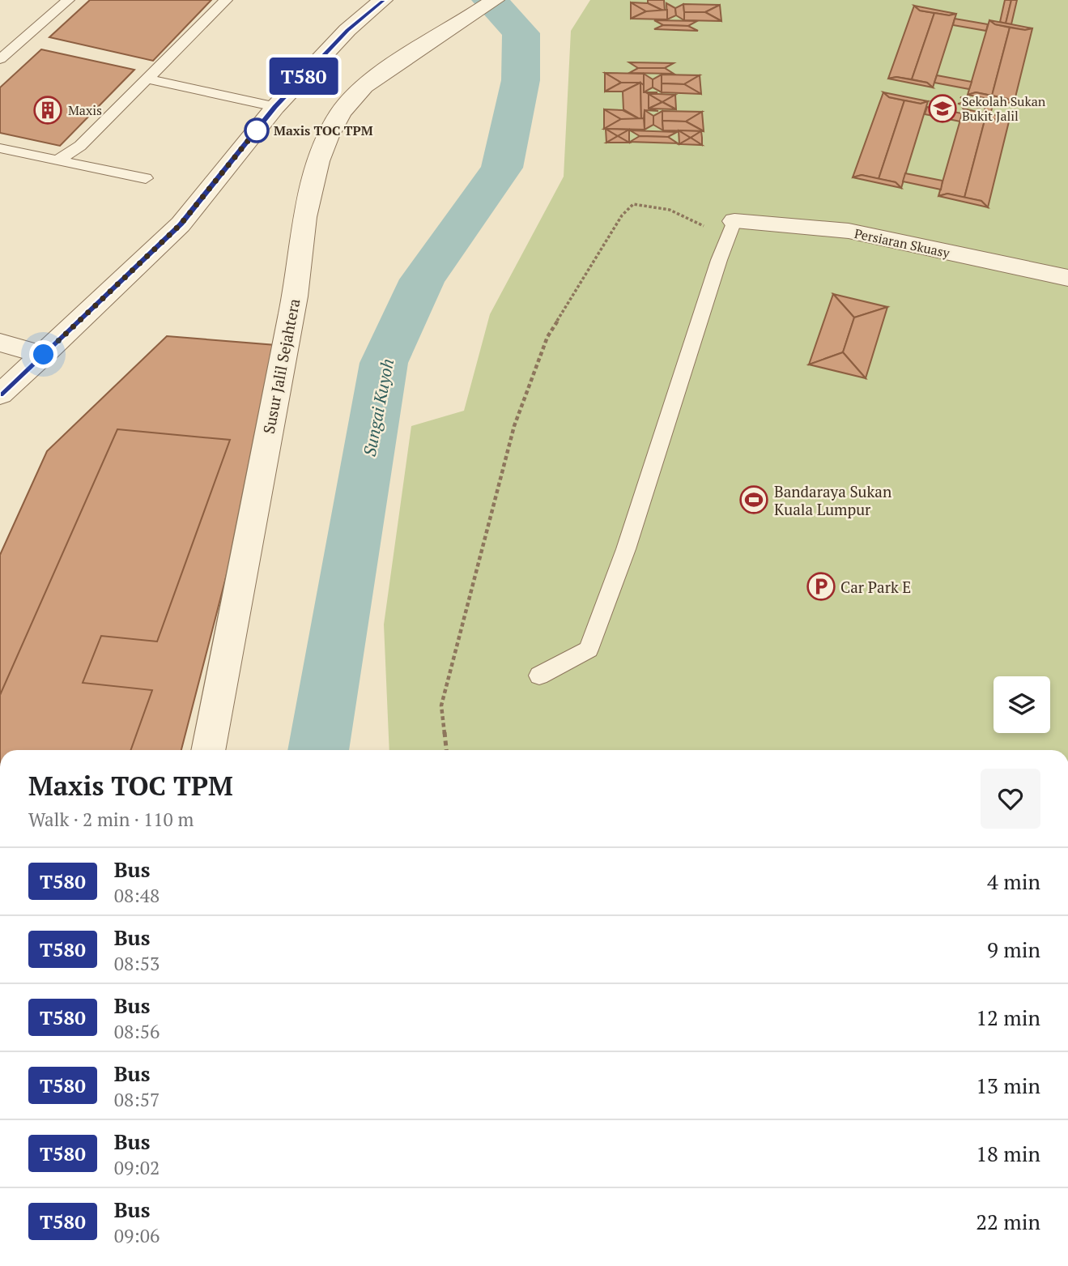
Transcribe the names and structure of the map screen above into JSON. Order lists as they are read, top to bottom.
{
  "streets": {
    "street": ["Persiaran Skuasy", "Susur Jalil Sejahtera"]
  },
  "water": ["Sungai Kuyoh"],
  "places": {
    "school or university": ["Sekolah Sukan Bukit Jalil"],
    "building": ["Maxis"],
    "other": ["Maxis TOC TPM"],
    "sports": ["Bandaraya Sukan Kuala Lumpur"],
    "parking": ["Car Park E"]
  },
  "lines": ["bus line T580"],
  "page": {
    "on_map": "T580",
    "heading": ["Maxis TOC TPM", "Walk · 2 min · 110 m"],
    "list": [
      {
        "mark": "T580",
        "name": "Bus",
        "note": "08:48",
        "value": "4 min"
      },
      {
        "mark": "T580",
        "name": "Bus",
        "note": "08:53",
        "value": "9 min"
      },
      {
        "mark": "T580",
        "name": "Bus",
        "note": "08:56",
        "value": "12 min"
      },
      {
        "mark": "T580",
        "name": "Bus",
        "note": "08:57",
        "value": "13 min"
      },
      {
        "mark": "T580",
        "name": "Bus",
        "note": "09:02",
        "value": "18 min"
      },
      {
        "mark": "T580",
        "name": "Bus",
        "note": "09:06",
        "value": "22 min"
      }
    ]
  }
}
